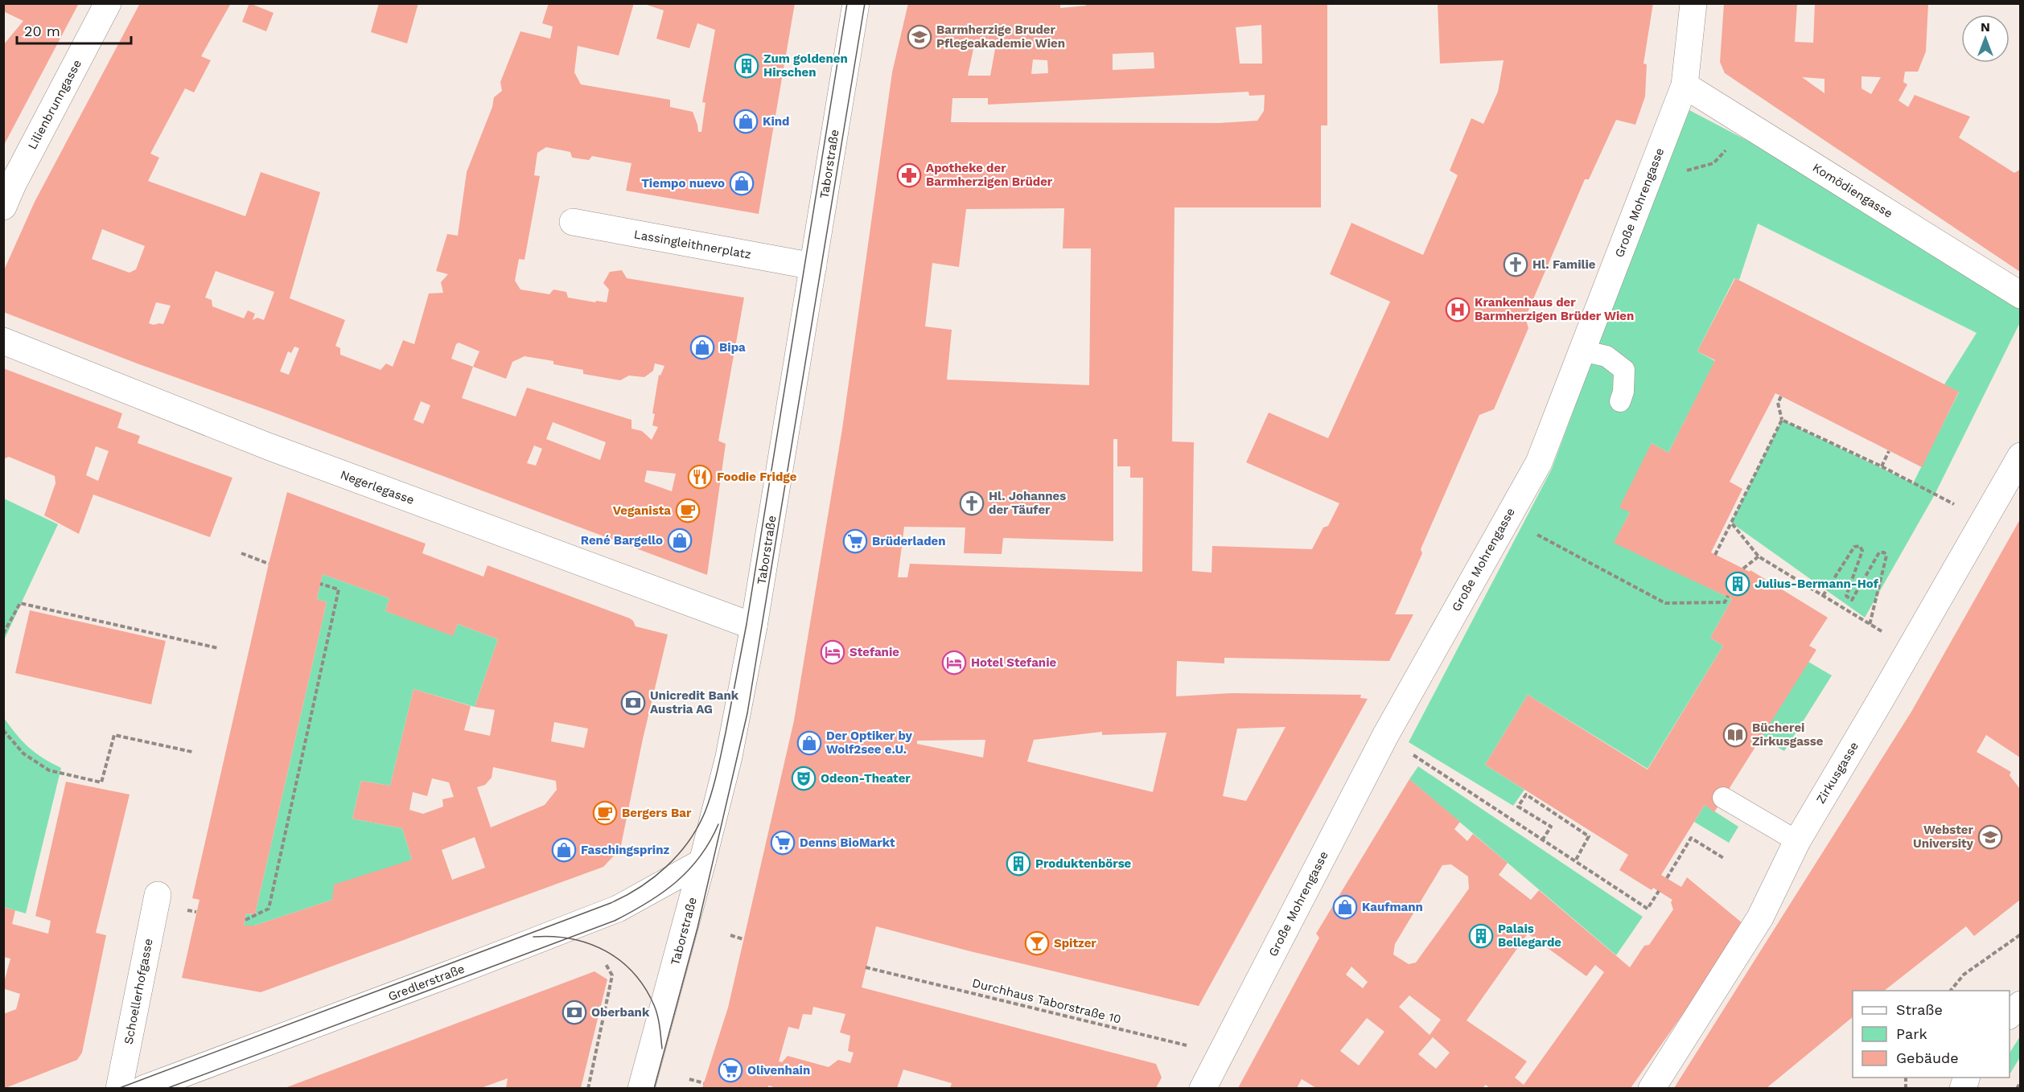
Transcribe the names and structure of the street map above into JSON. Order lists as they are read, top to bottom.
{
  "streets": {
    "street": [
      "Lilienbrunngasse",
      "Taborstraße",
      "Komödiengasse",
      "Große Mohrengasse",
      "Lassingleithnerplatz",
      "Negerlegasse",
      "Zirkusgasse",
      "Gredlerstraße",
      "Schoellerhofgasse"
    ],
    "path": ["Durchhaus Taborstraße 10"]
  },
  "crossings": [
    ["Taborstraße", "Lassingleithnerplatz"],
    ["Taborstraße", "Negerlegasse"],
    ["Taborstraße", "Gredlerstraße"],
    ["Komödiengasse", "Große Mohrengasse"],
    ["Große Mohrengasse", "Durchhaus Taborstraße 10"]
  ],
  "places": {
    "school or university": ["Barmherzige Bruder Pflegeakademie Wien", "Webster University"],
    "building": [
      "Zum goldenen Hirschen",
      "Julius-Bermann-Hof",
      "Produktenbörse",
      "Palais Bellegarde"
    ],
    "shop": [
      "Kind",
      "Tiempo nuevo",
      "Bipa",
      "René Bargello",
      "Der Optiker by Wolf2see e.U.",
      "Faschingsprinz",
      "Kaufmann"
    ],
    "pharmacy": ["Apotheke der Barmherzigen Brüder"],
    "church": ["Hl. Familie", "Hl. Johannes der Täufer"],
    "hospital": ["Krankenhaus der Barmherzigen Brüder Wien"],
    "restaurant": ["Foodie Fridge"],
    "cafe": ["Veganista", "Bergers Bar"],
    "supermarket": ["Brüderladen", "Denns BioMarkt", "Olivenhain"],
    "hotel": ["Stefanie", "Hotel Stefanie"],
    "bank": ["Unicredit Bank Austria AG", "Oberbank"],
    "library": ["Bücherei Zirkusgasse"],
    "theatre": ["Odeon-Theater"],
    "bar": ["Spitzer"]
  },
  "legend": ["Straße", "Park", "Gebäude"],
  "scale_bar": "20 m",
  "north": "top"
}
